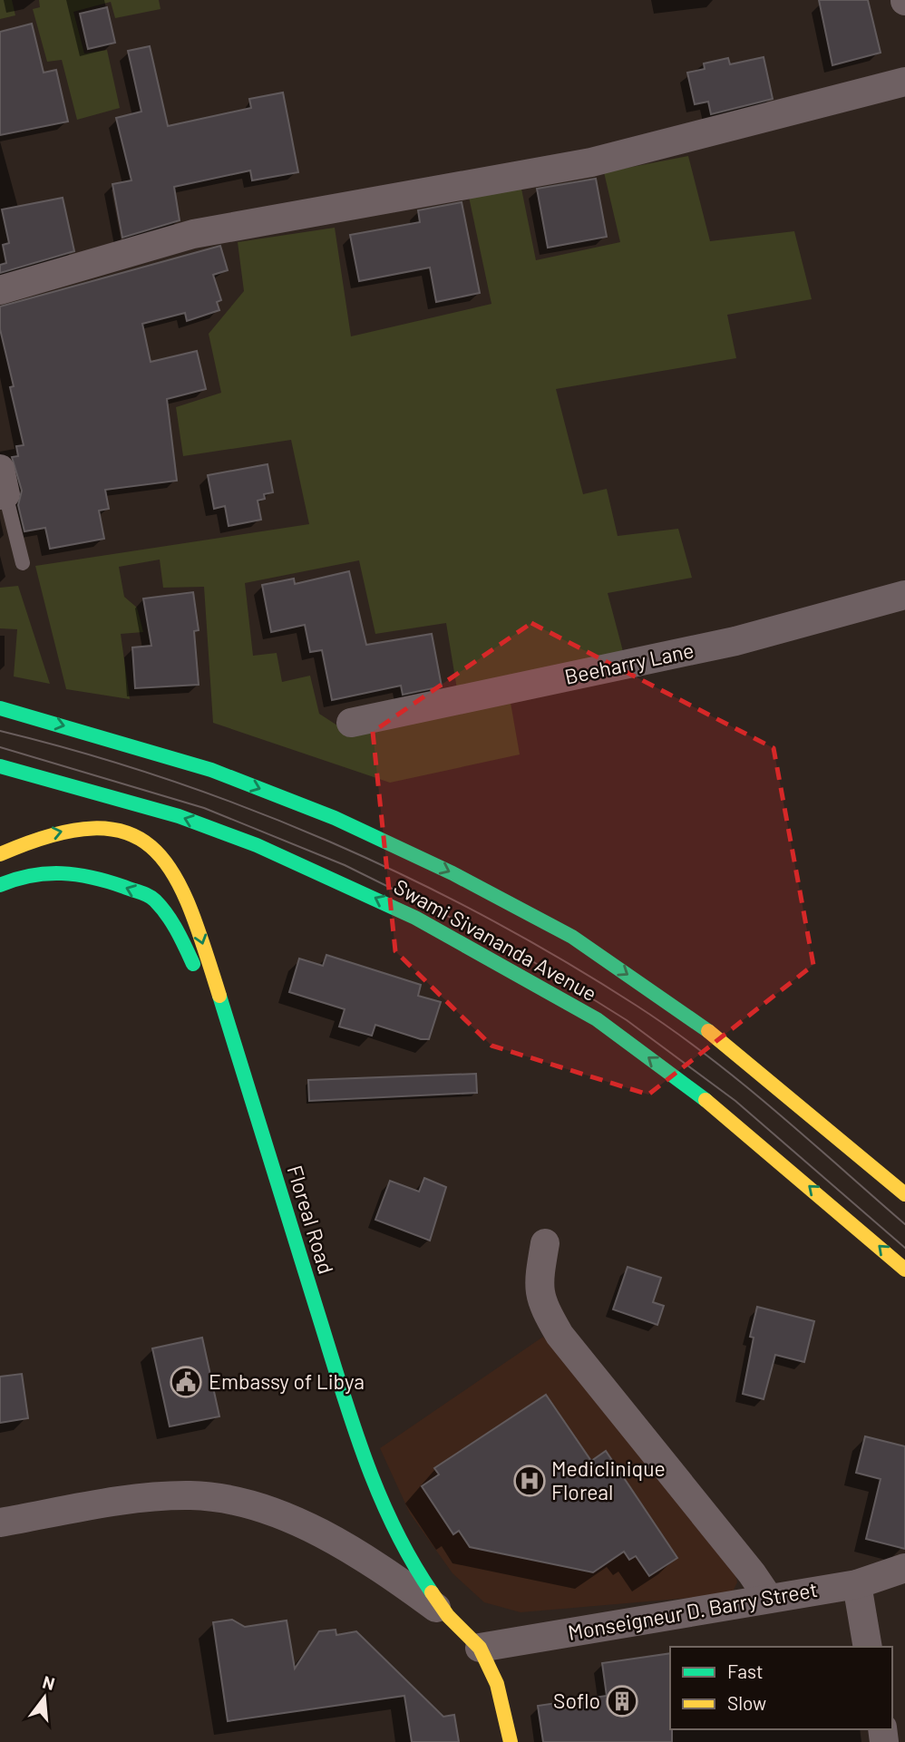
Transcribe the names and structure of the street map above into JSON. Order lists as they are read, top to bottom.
{
  "streets": {
    "street": [
      "Beeharry Lane",
      "Swami Sivananda Avenue",
      "Floreal Road",
      "Monseigneur D. Barry Street"
    ]
  },
  "crossings": [
    ["Floreal Road", "Monseigneur D. Barry Street"]
  ],
  "places": {
    "public building": ["Embassy of Libya"],
    "hospital": ["Mediclinique Floreal"],
    "building": ["Soflo"]
  },
  "legend": ["Fast", "Slow"],
  "north": "top"
}
